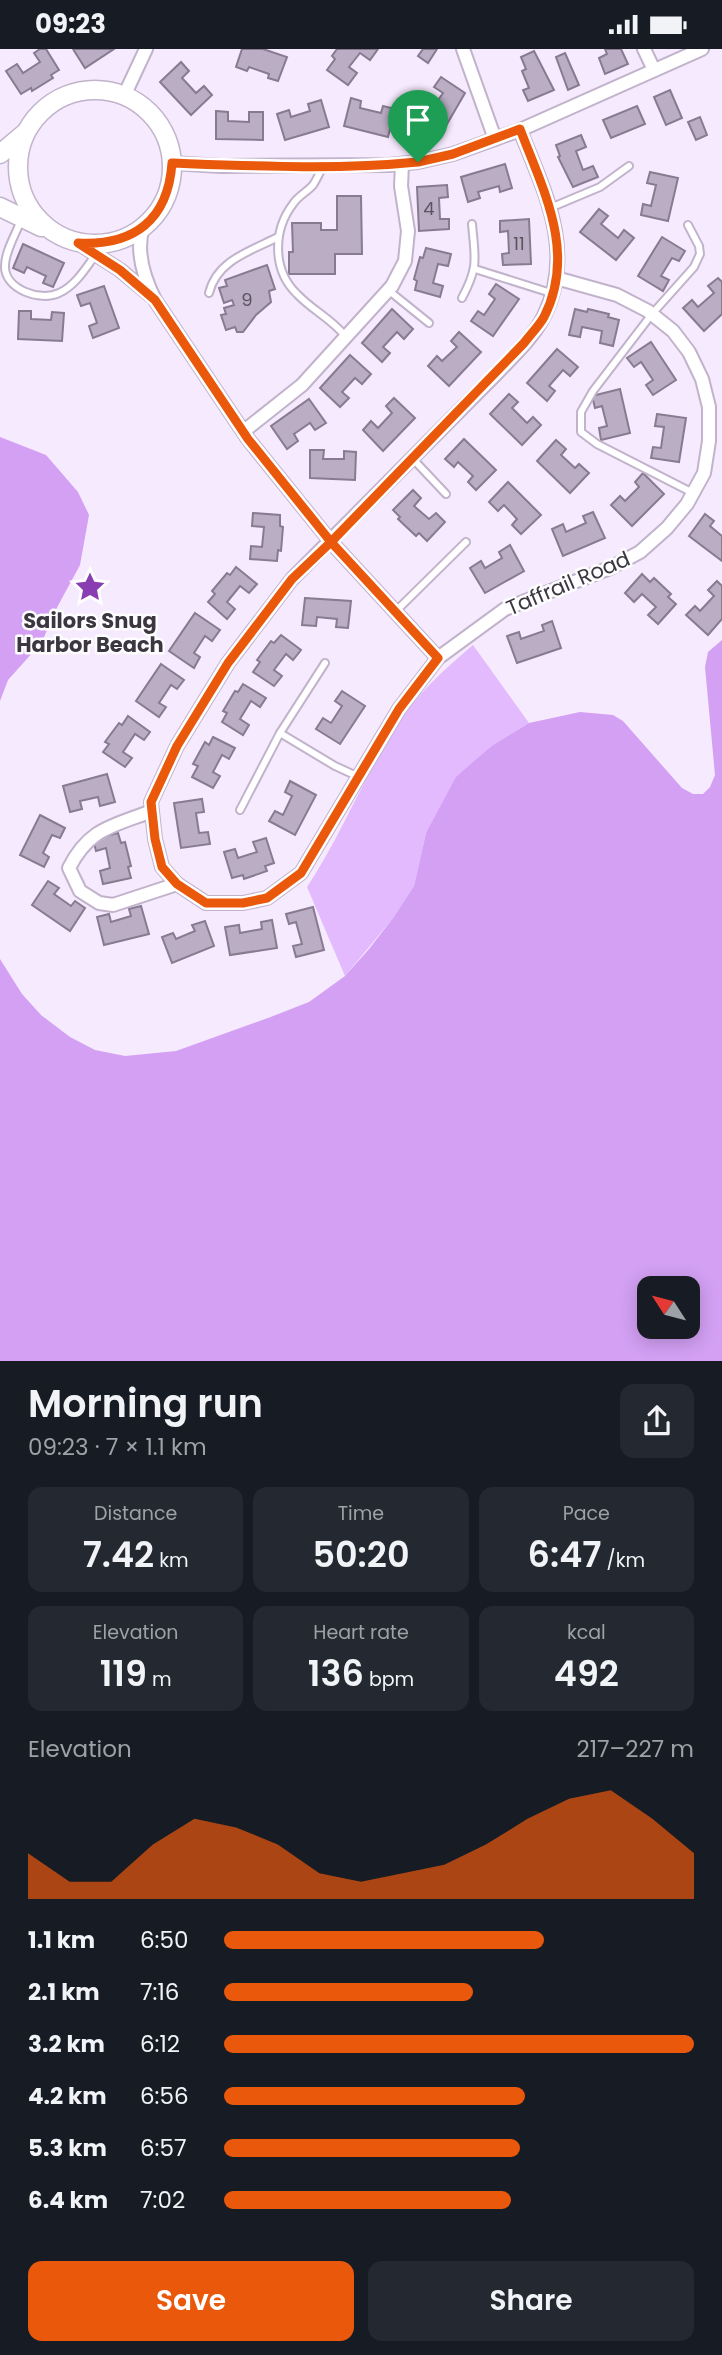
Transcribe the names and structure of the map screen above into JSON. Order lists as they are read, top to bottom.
{
  "streets": {
    "street": ["Taffrail Road"]
  },
  "places": {
    "place": ["Sailors Snug Harbor Beach"]
  },
  "house_numbers": ["4", "11", "9"],
  "north": "top left",
  "page": {
    "status": "09:23",
    "heading": ["Morning run", "09:23 · 7 × 1.1 km"],
    "stats": [
      ["Distance", "7.42 km"],
      ["Time", "50:20"],
      ["Pace", "6:47 /km"],
      ["Elevation", "119 m"],
      ["Heart rate", "136 bpm"],
      ["kcal", "492"]
    ],
    "chart": ["Elevation", "217–227 m"],
    "list": [
      {
        "name": "1.1 km",
        "note": "6:50"
      },
      {
        "name": "2.1 km",
        "note": "7:16"
      },
      {
        "name": "3.2 km",
        "note": "6:12"
      },
      {
        "name": "4.2 km",
        "note": "6:56"
      },
      {
        "name": "5.3 km",
        "note": "6:57"
      },
      {
        "name": "6.4 km",
        "note": "7:02"
      }
    ],
    "buttons": ["Save", "Share"]
  }
}
